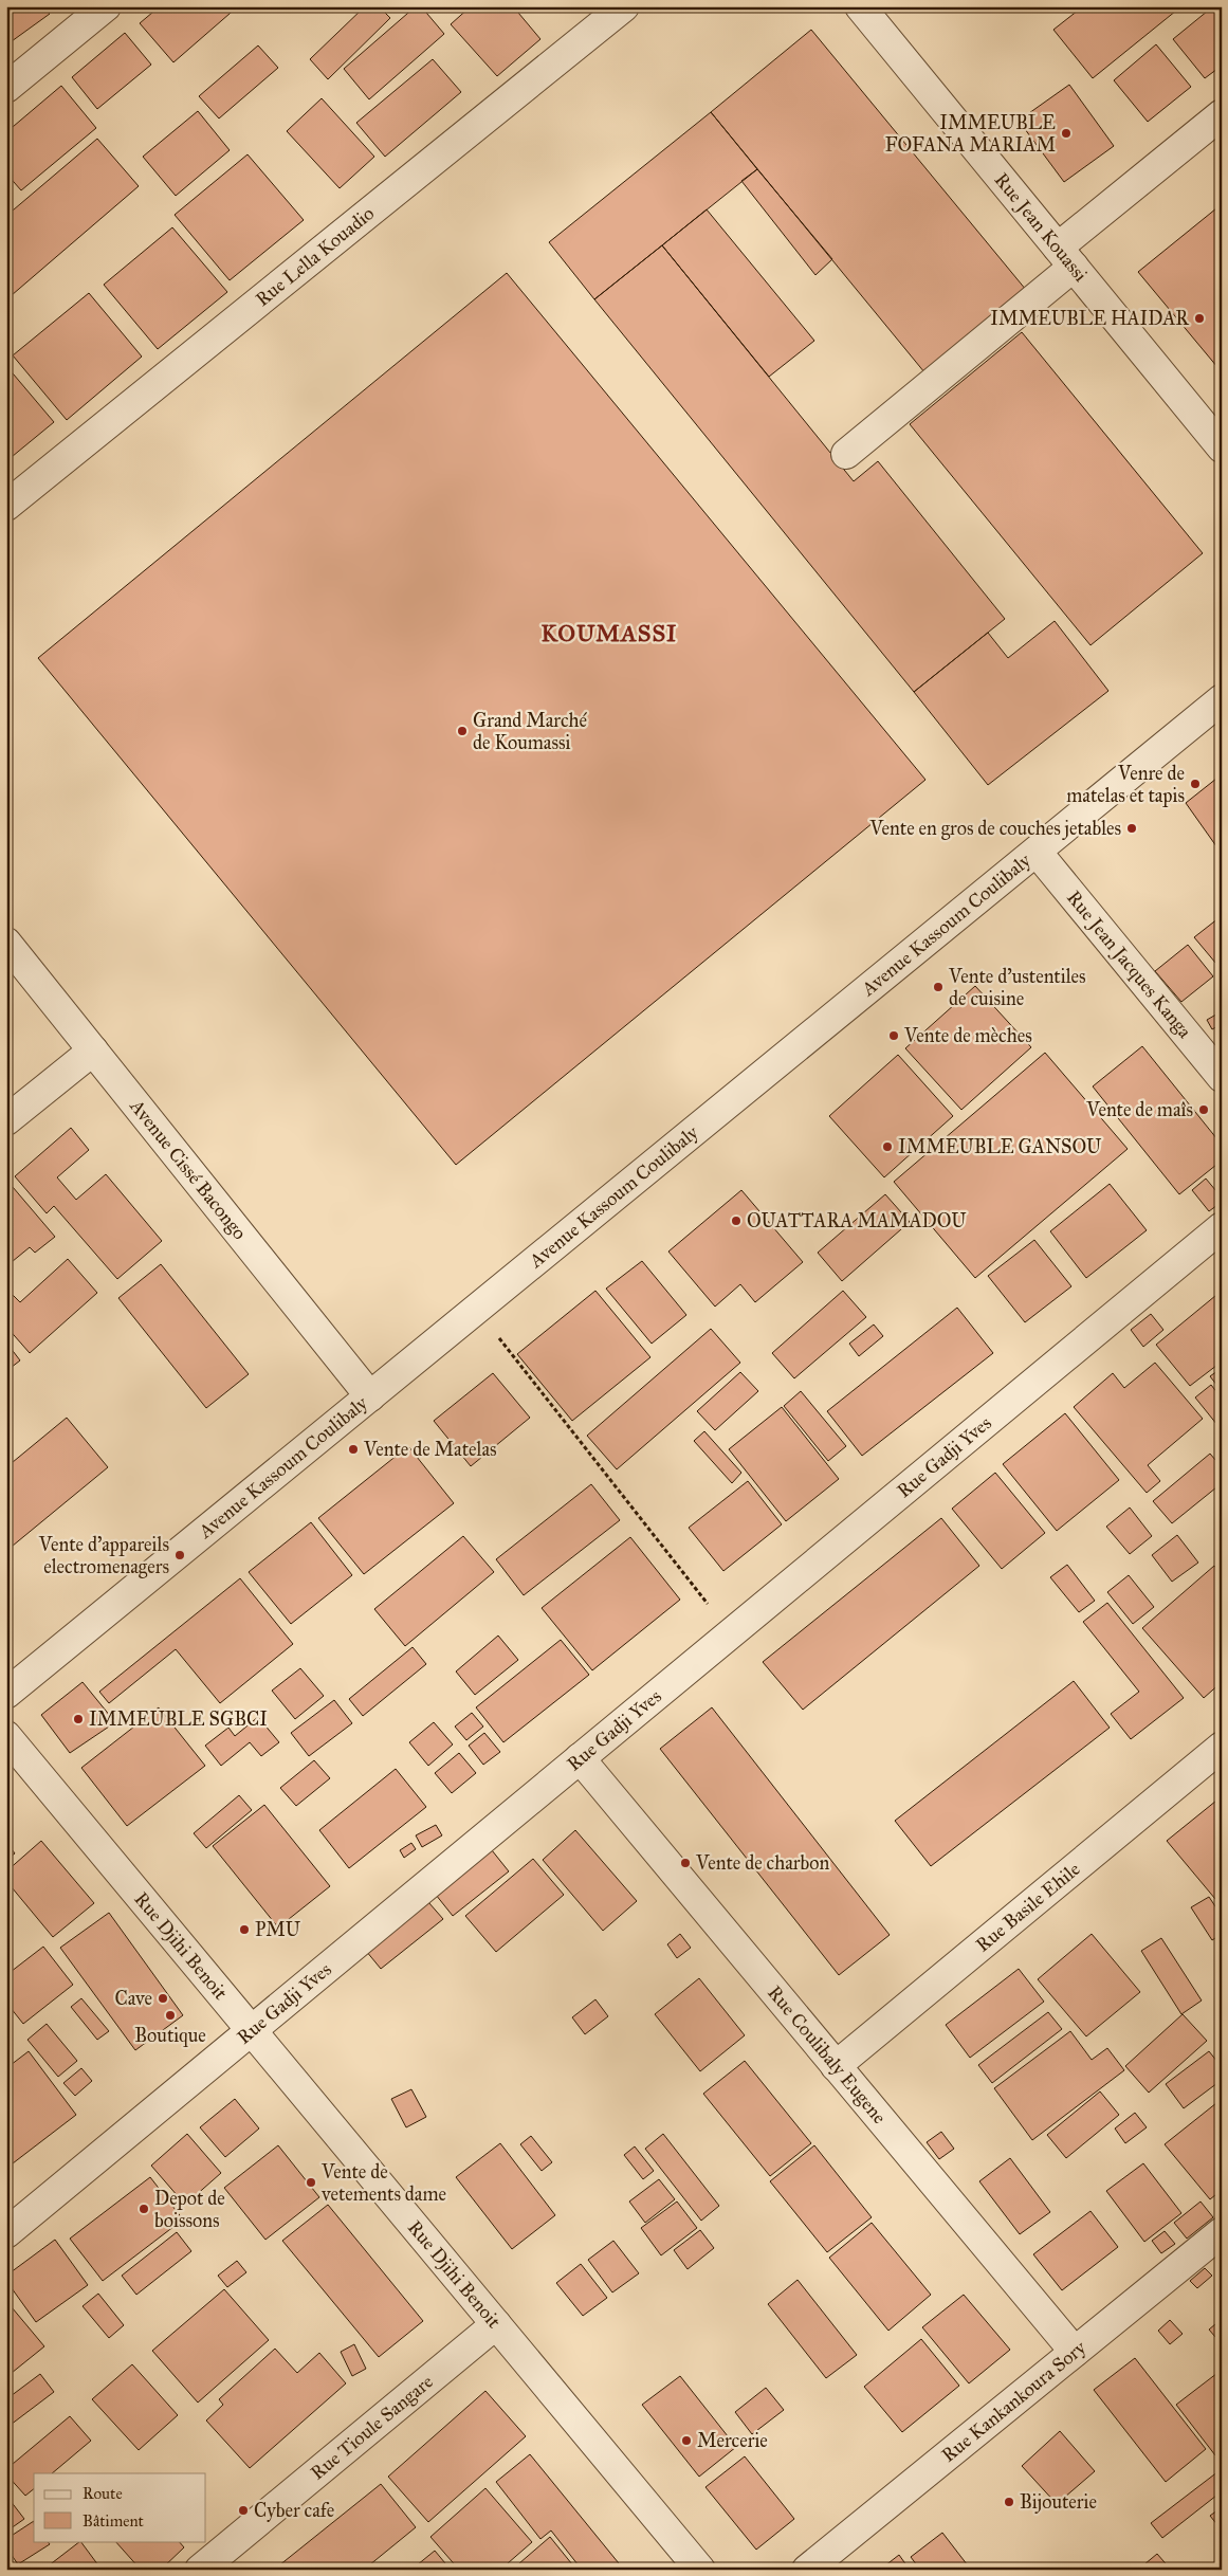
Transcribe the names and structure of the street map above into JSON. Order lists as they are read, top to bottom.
{
  "streets": {
    "street": [
      "Rue Jean Kouassi",
      "Rue Lella Kouadio",
      "Avenue Kassoum Coulibaly",
      "Rue Jean Jacques Kanga",
      "Avenue Cissé Bacongo",
      "Rue Gadji Yves",
      "Rue Basile Ehile",
      "Rue Djihi Benoit",
      "Rue Coulibaly Eugene",
      "Rue Kankankoura Sory",
      "Rue Tioule Sangare"
    ]
  },
  "crossings": [
    ["Avenue Kassoum Coulibaly", "Rue Jean Jacques Kanga"],
    ["Avenue Kassoum Coulibaly", "Avenue Cissé Bacongo"],
    ["Rue Gadji Yves", "Rue Djihi Benoit"],
    ["Rue Gadji Yves", "Rue Coulibaly Eugene"],
    ["Rue Basile Ehile", "Rue Coulibaly Eugene"],
    ["Rue Djihi Benoit", "Rue Tioule Sangare"],
    ["Rue Coulibaly Eugene", "Rue Kankankoura Sory"]
  ],
  "districts": ["KOUMASSI"],
  "places": [
    "IMMEUBLE FOFANA MARIAM",
    "IMMEUBLE HAIDAR",
    "Grand Marché de Koumassi",
    "Venre de matelas et tapis",
    "Vente en gros de couches jetables",
    "Vente d'ustentiles de cuisine",
    "Vente de mèches",
    "Vente de maîs",
    "IMMEUBLE GANSOU",
    "OUATTARA MAMADOU",
    "Vente de Matelas",
    "Vente d'appareils electromenagers",
    "IMMEUBLE SGBCI",
    "Vente de charbon",
    "PMU",
    "Cave",
    "Boutique",
    "Vente de vetements dame",
    "Depot de boissons",
    "Mercerie",
    "Bijouterie",
    "Cyber cafe"
  ],
  "legend": ["Route", "Bâtiment"]
}
